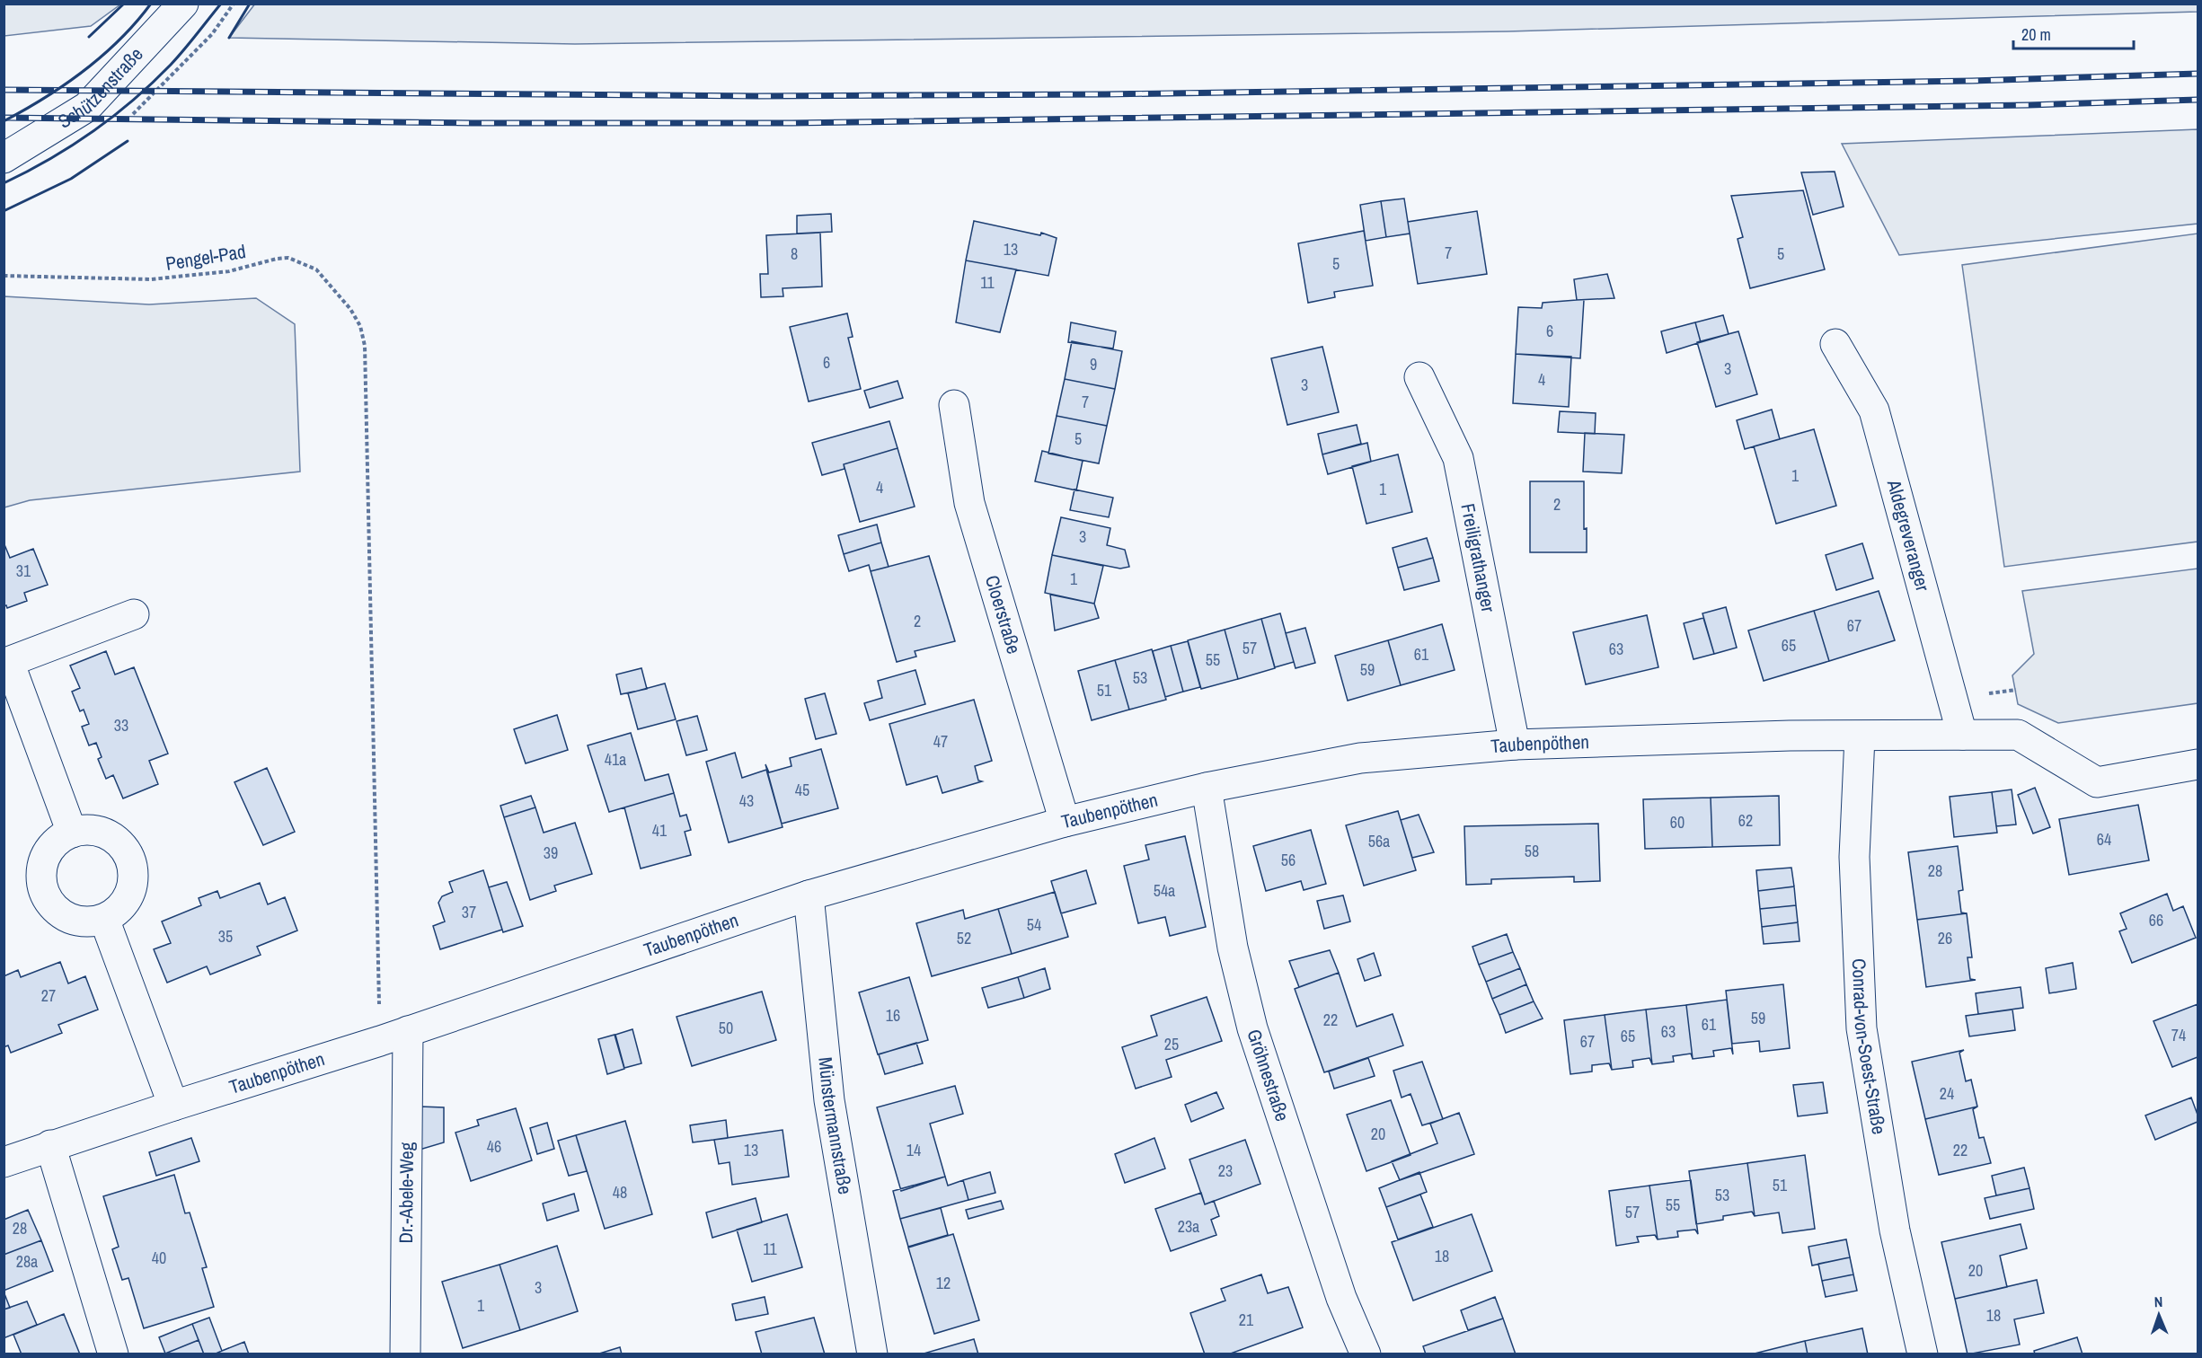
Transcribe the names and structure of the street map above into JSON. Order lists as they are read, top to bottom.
{
  "streets": {
    "street": [
      "Schützenstraße",
      "Aldegreveranger",
      "Freiligrathanger",
      "Cloerstraße",
      "Taubenpöthen",
      "Conrad-von-Soest-Straße",
      "Gröhnestraße",
      "Münstermannstraße",
      "Dr.-Abele-Weg"
    ],
    "path": ["Pengel-Pad"]
  },
  "crossings": [
    ["Pengel-Pad", "Taubenpöthen"],
    ["Aldegreveranger", "Taubenpöthen"],
    ["Freiligrathanger", "Taubenpöthen"],
    ["Cloerstraße", "Taubenpöthen"],
    ["Taubenpöthen", "Conrad-von-Soest-Straße"],
    ["Taubenpöthen", "Gröhnestraße"],
    ["Taubenpöthen", "Münstermannstraße"],
    ["Taubenpöthen", "Dr.-Abele-Weg"]
  ],
  "house_numbers": [
    "13",
    "7",
    "8",
    "5",
    "5",
    "11",
    "6",
    "6",
    "9",
    "3",
    "4",
    "3",
    "7",
    "5",
    "1",
    "4",
    "1",
    "2",
    "3",
    "31",
    "1",
    "2",
    "67",
    "65",
    "57",
    "63",
    "61",
    "55",
    "59",
    "53",
    "51",
    "33",
    "47",
    "41a",
    "45",
    "43",
    "62",
    "60",
    "41",
    "64",
    "56a",
    "58",
    "39",
    "56",
    "28",
    "54a",
    "37",
    "66",
    "54",
    "35",
    "52",
    "26",
    "27",
    "16",
    "59",
    "22",
    "61",
    "50",
    "63",
    "74",
    "65",
    "67",
    "25",
    "24",
    "20",
    "46",
    "13",
    "14",
    "22",
    "23",
    "51",
    "48",
    "53",
    "55",
    "57",
    "23a",
    "28",
    "11",
    "18",
    "40",
    "28a",
    "20",
    "12",
    "3",
    "1",
    "18",
    "21"
  ],
  "scale_bar": "20 m",
  "north": "top"
}
